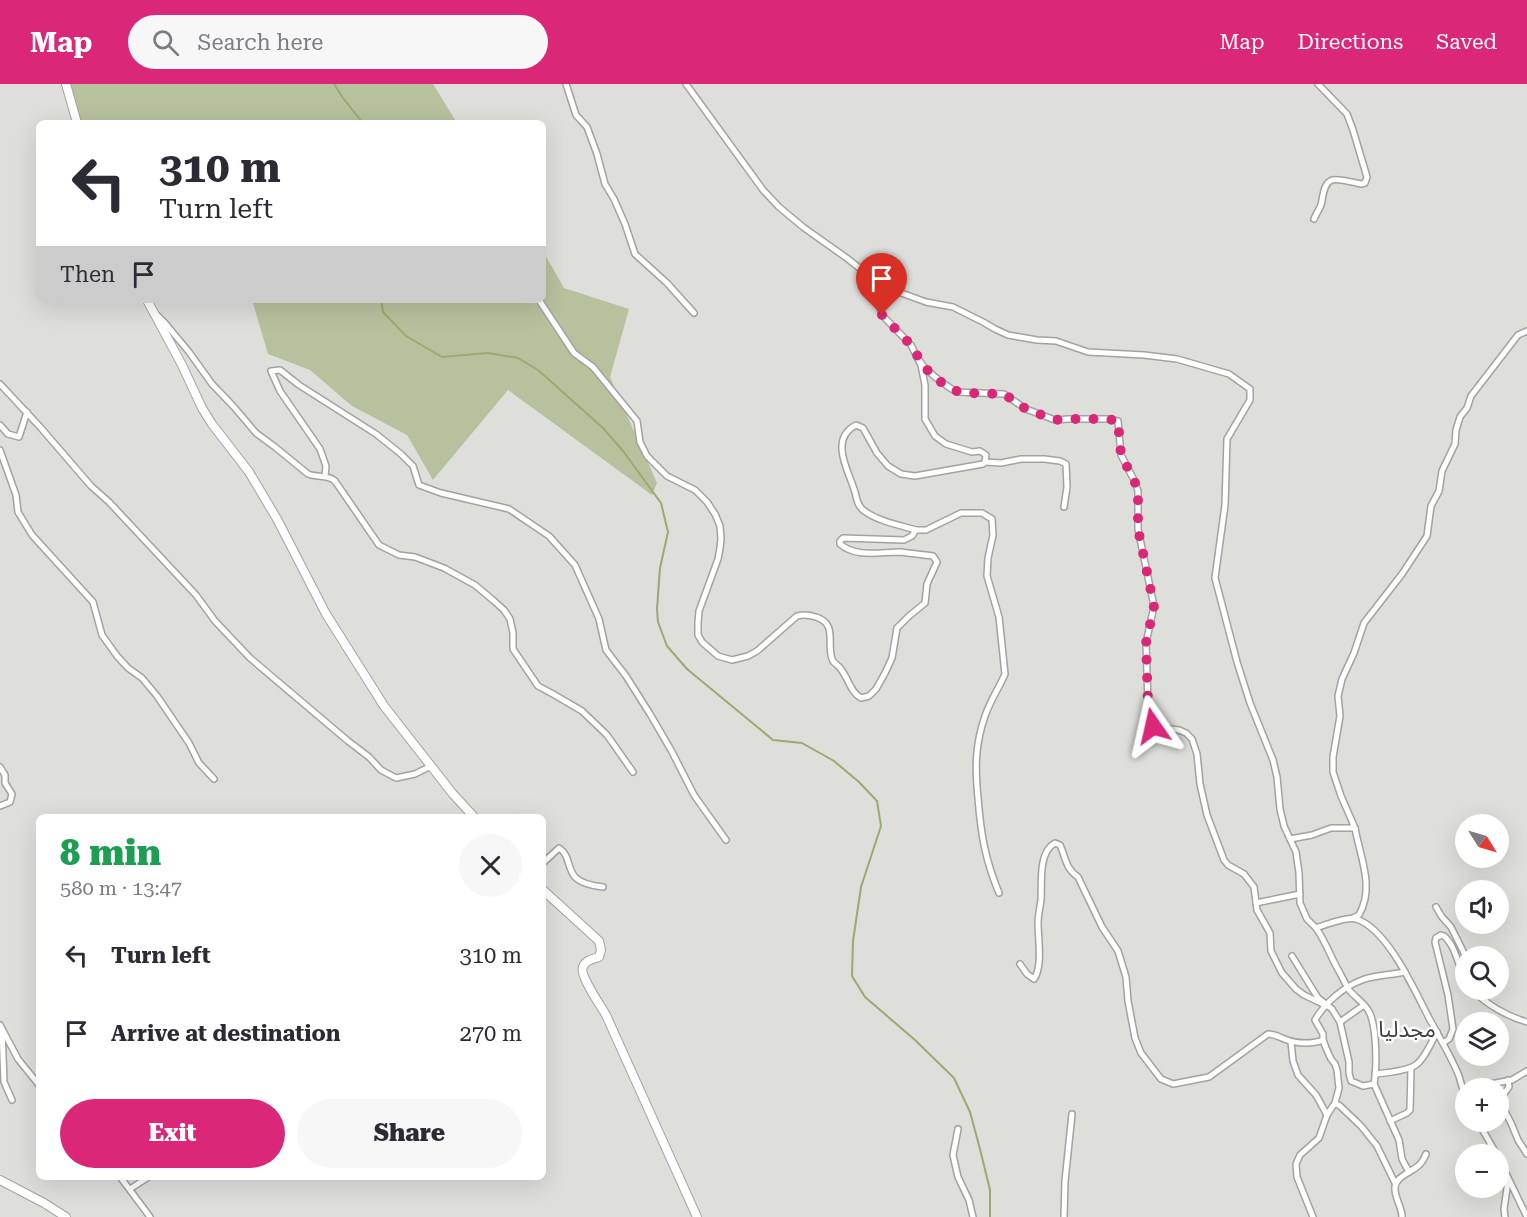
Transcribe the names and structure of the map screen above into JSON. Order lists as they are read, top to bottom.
{
  "districts": ["مجدليا"],
  "north": "bottom right",
  "page": {
    "header": "Map",
    "search": "Search here",
    "nav": ["Map", "Directions", "Saved"],
    "turn": ["310 m", "Turn left"],
    "then": "Then",
    "map_buttons": ["+", "−"],
    "heading": ["8 min", "580 m · 13:47"],
    "list": [
      {
        "name": "Turn left",
        "value": "310 m"
      },
      {
        "name": "Arrive at destination",
        "value": "270 m"
      }
    ],
    "buttons": ["Exit", "Share"]
  }
}
